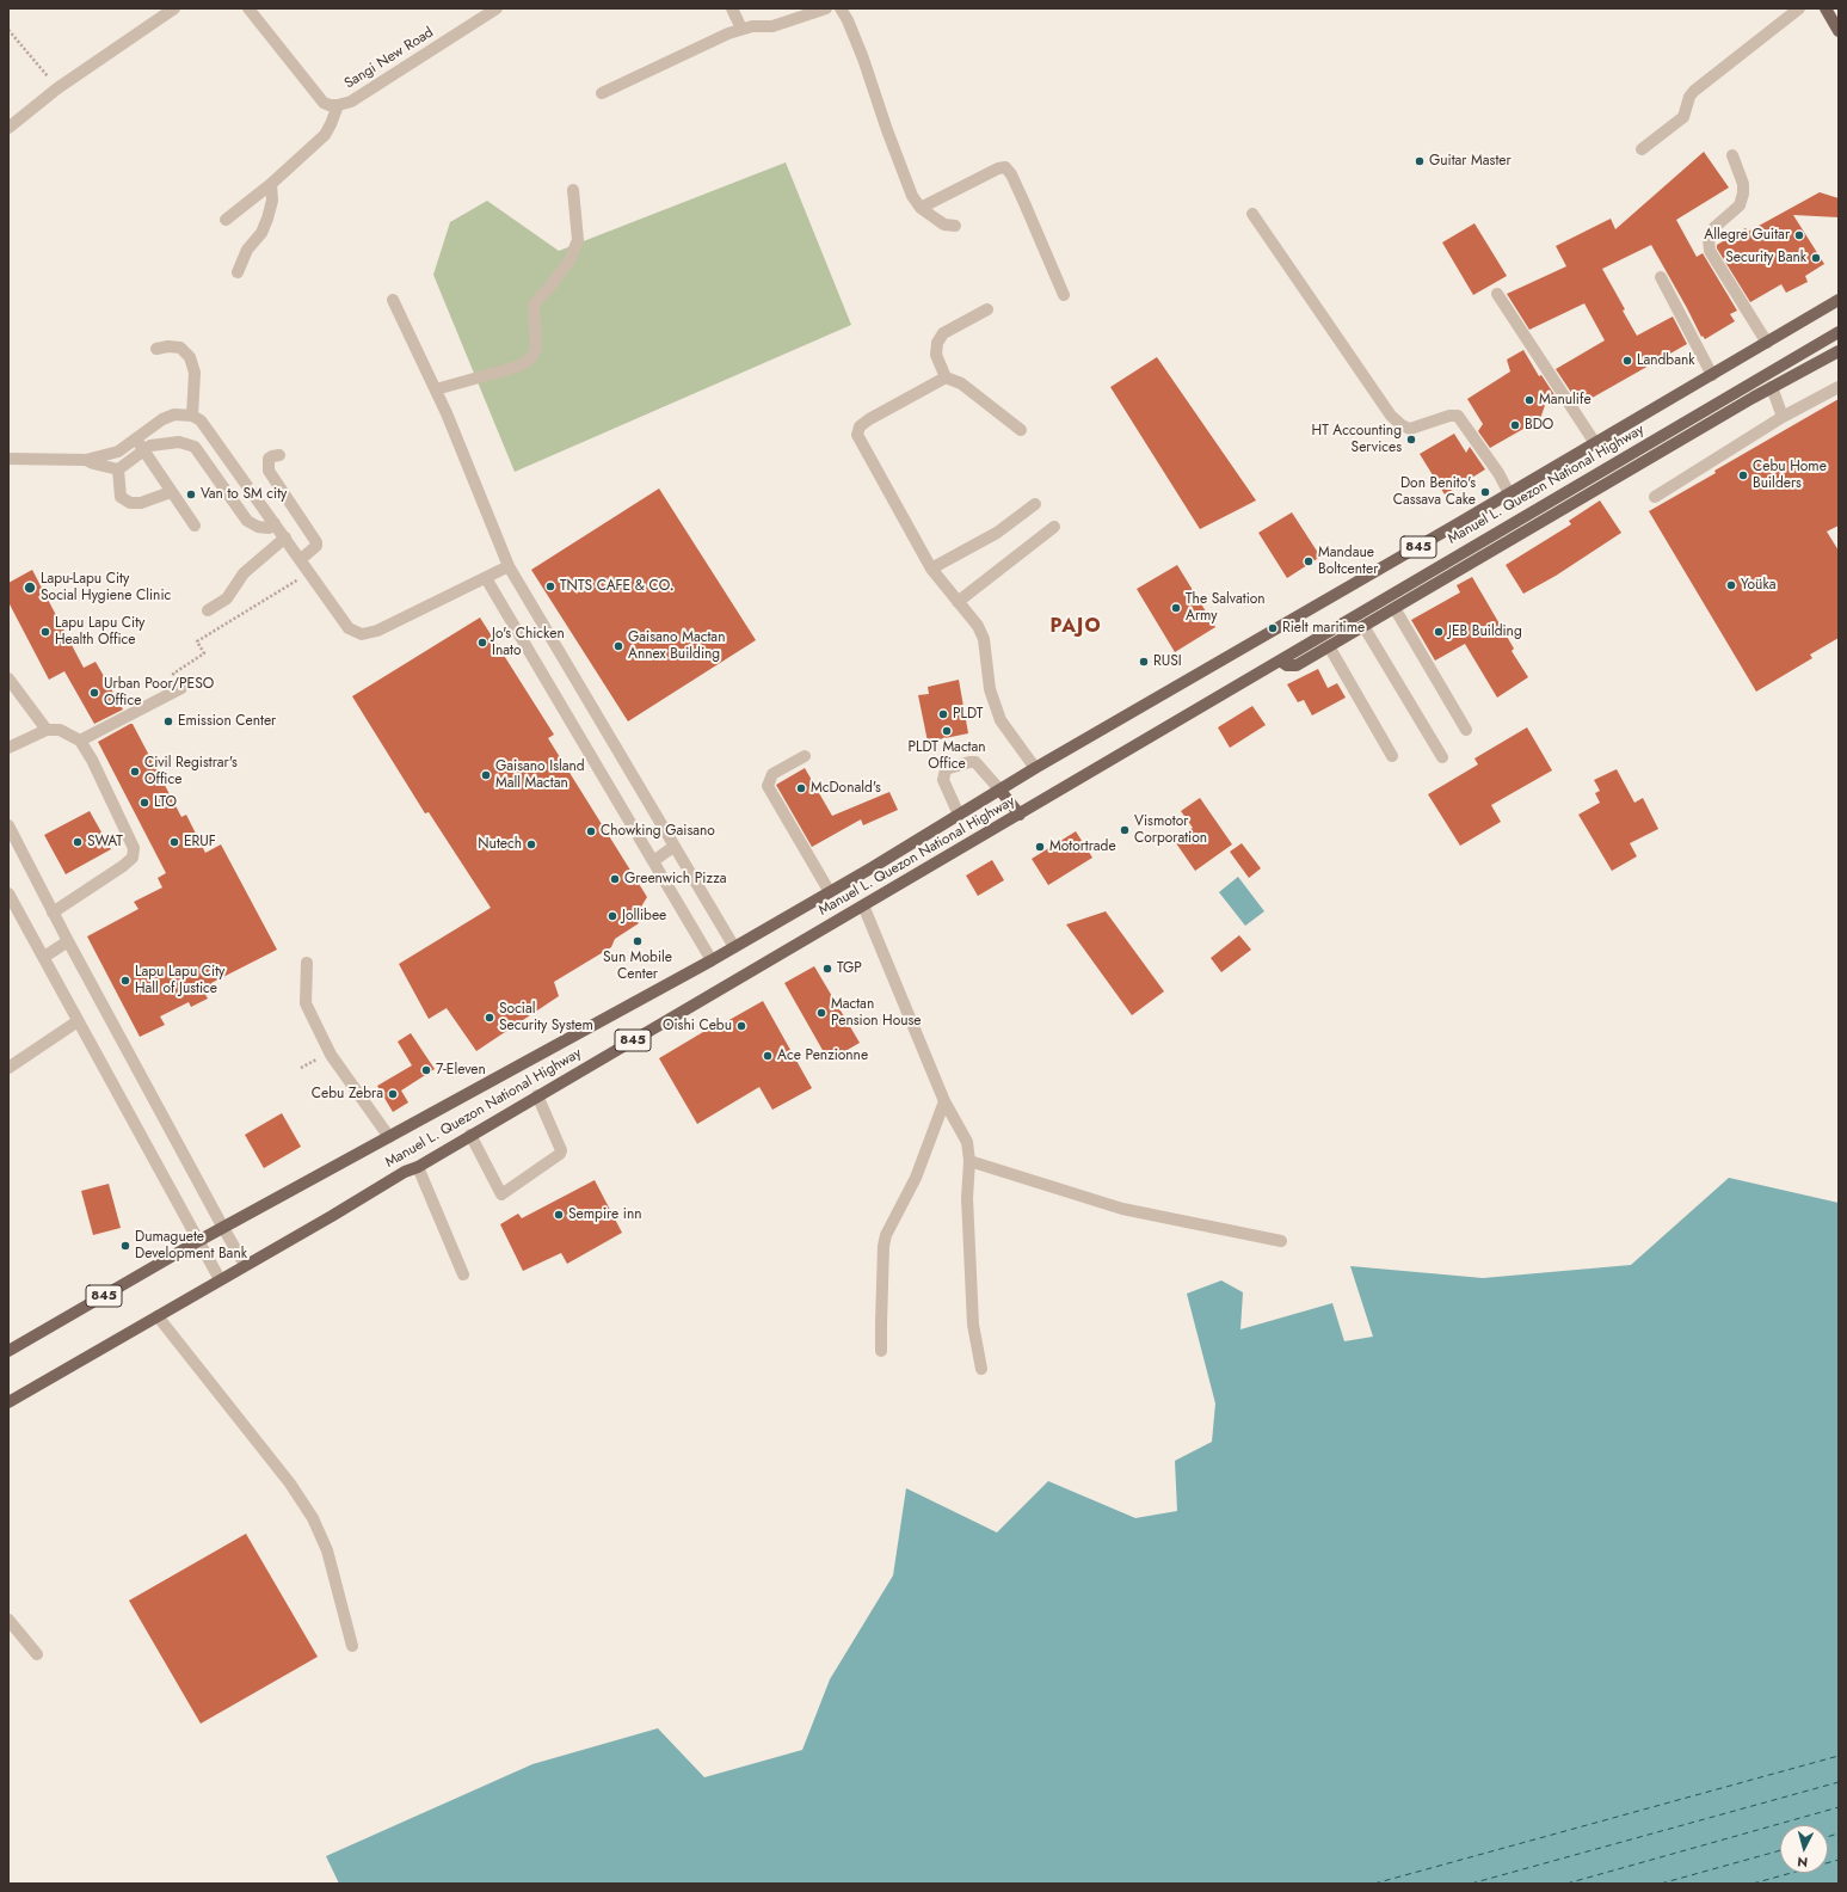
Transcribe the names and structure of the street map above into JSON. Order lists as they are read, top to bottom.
{
  "streets": {
    "main road": ["Manuel L. Quezon National Highway", "845"],
    "street": ["Sangi New Road"]
  },
  "districts": ["PAJO"],
  "places": [
    "Guitar Master",
    "Allegre Guitar",
    "Security Bank",
    "Landbank",
    "Manulife",
    "BDO",
    "HT Accounting Services",
    "Cebu Home Builders",
    "Don Benito's Cassava Cake",
    "Van to SM city",
    "Mandaue Boltcenter",
    "Yoüka",
    "TNTS CAFE & CO.",
    "Lapu-Lapu City Social Hygiene Clinic",
    "The Salvation Army",
    "Rielt maritime",
    "Lapu Lapu City Health Office",
    "JEB Building",
    "Jo's Chicken Inato",
    "Gaisano Mactan Annex Building",
    "RUSI",
    "Urban Poor/PESO Office",
    "PLDT",
    "Emission Center",
    "PLDT Mactan Office",
    "Civil Registrar's Office",
    "Gaisano Island Mall Mactan",
    "McDonald's",
    "LTO",
    "Vismotor Corporation",
    "Chowking Gaisano",
    "SWAT",
    "ERUF",
    "Nutech",
    "Motortrade",
    "Greenwich Pizza",
    "Jollibee",
    "Sun Mobile Center",
    "TGP",
    "Lapu Lapu City Hall of Justice",
    "Mactan Pension House",
    "Social Security System",
    "Oishi Cebu",
    "Ace Penzionne",
    "7-Eleven",
    "Cebu Zebra",
    "Sempire inn",
    "Dumaguete Development Bank"
  ],
  "north": "bottom"
}
